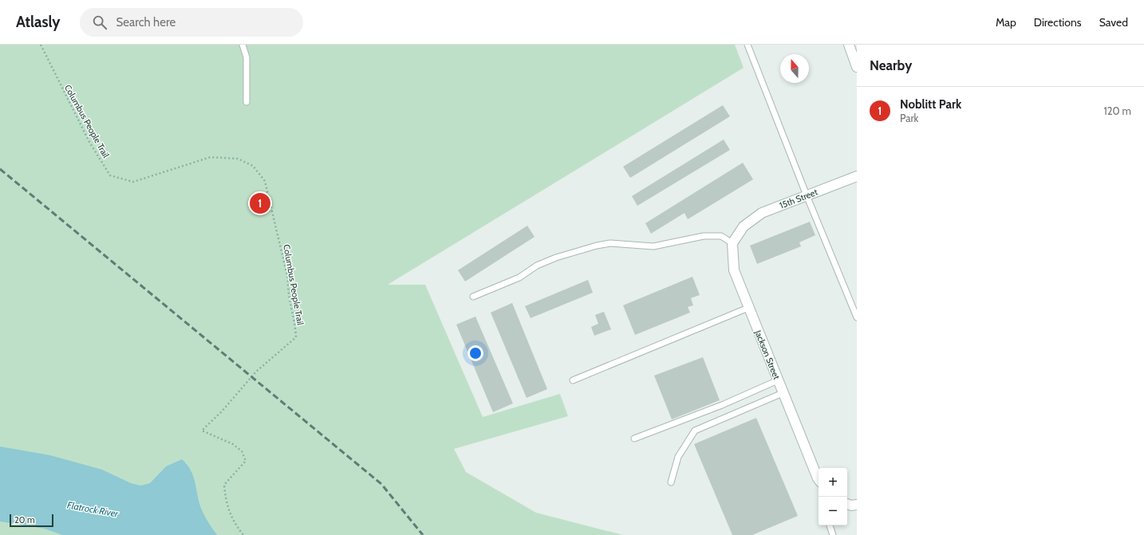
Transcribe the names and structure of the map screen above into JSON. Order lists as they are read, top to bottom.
{
  "streets": {
    "street": ["15th Street", "Jackson Street"],
    "path": ["Columbus People Trail"]
  },
  "crossings": [
    ["15th Street", "Jackson Street"]
  ],
  "water": ["Flatrock River"],
  "scale_bar": "20 m",
  "north": "top",
  "page": {
    "header": "Atlasly",
    "search": "Search here",
    "nav": ["Map", "Directions", "Saved"],
    "heading": "Nearby",
    "list": [
      {
        "mark": "1",
        "name": "Noblitt Park",
        "note": "Park",
        "value": "120 m"
      }
    ],
    "pins": "1",
    "map_buttons": ["+", "−"],
    "scale": "20 m"
  }
}
